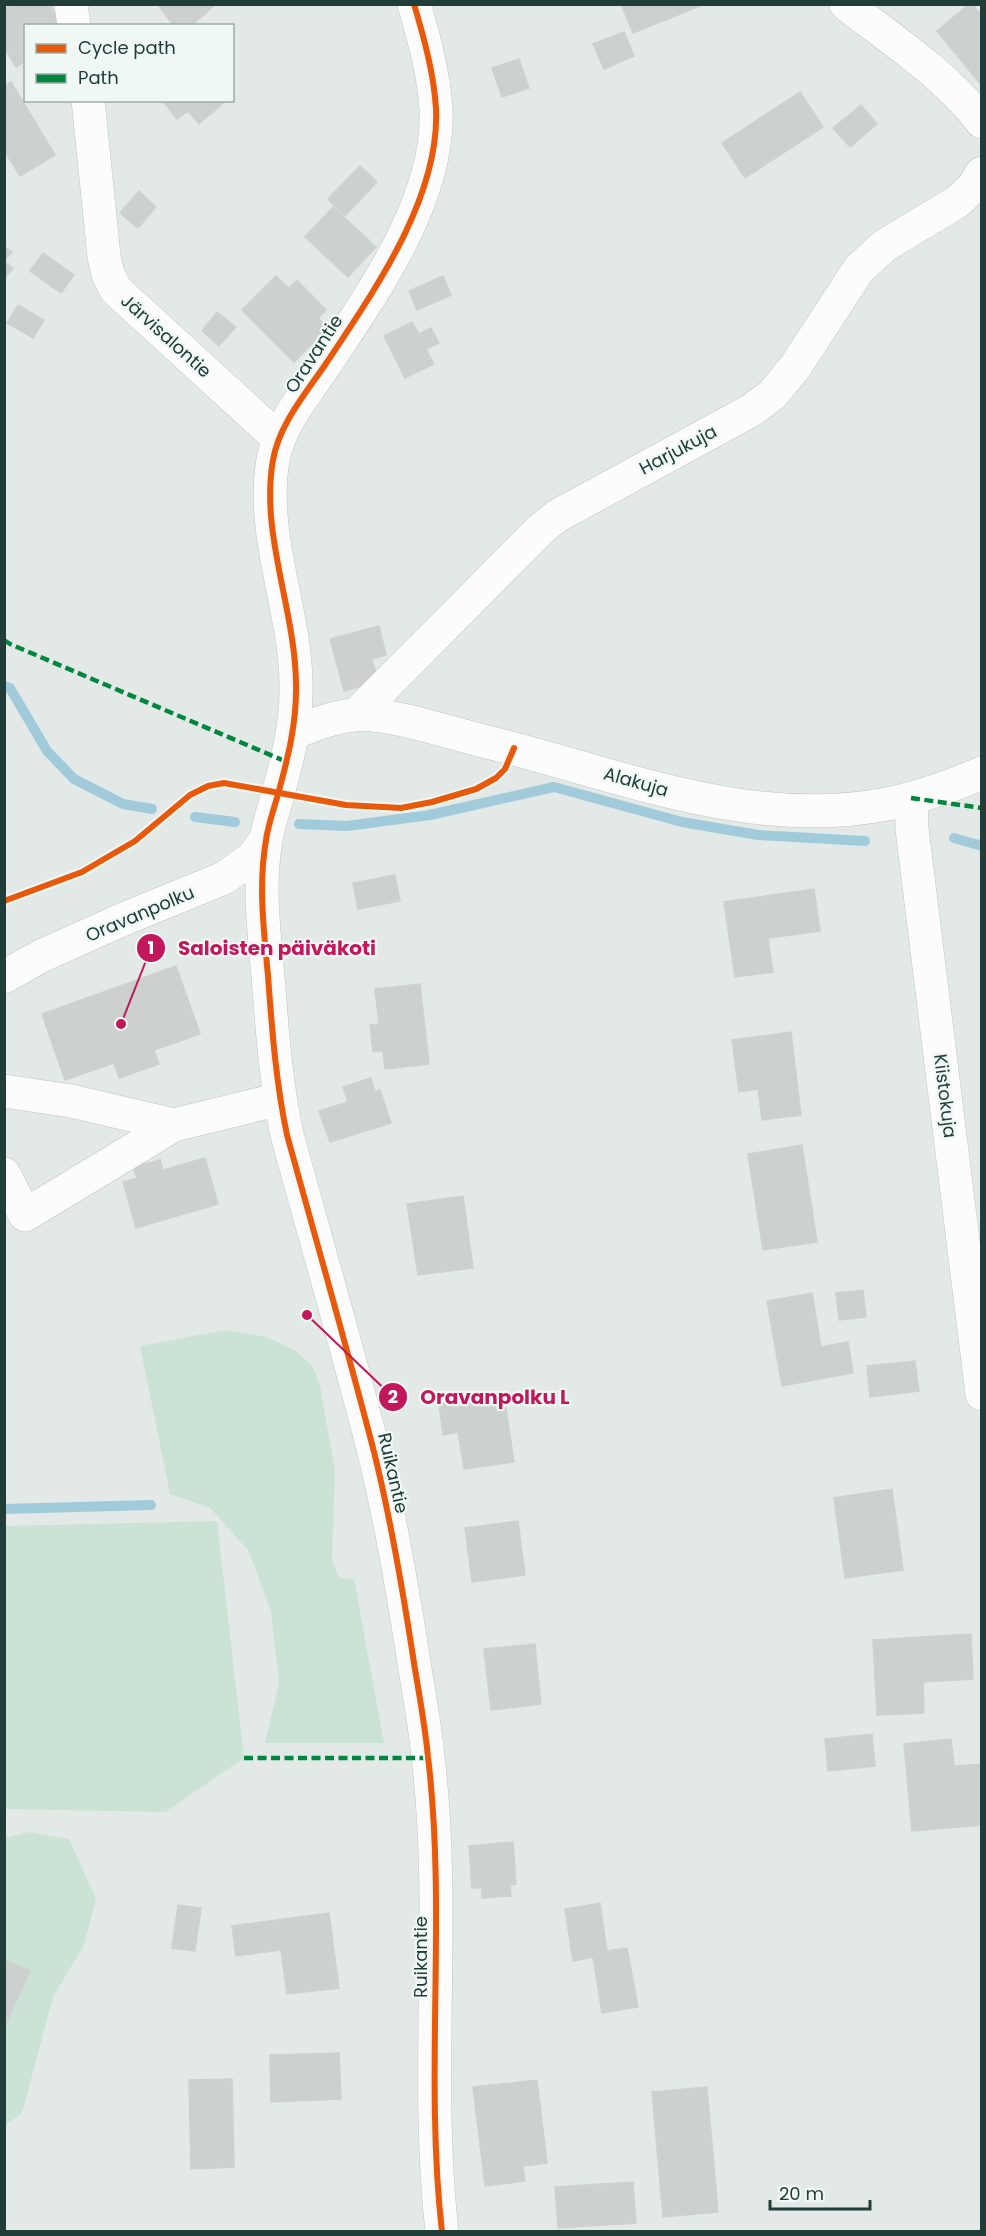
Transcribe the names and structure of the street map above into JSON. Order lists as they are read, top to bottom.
{
  "streets": {
    "street": [
      "Järvisalontie",
      "Oravantie",
      "Harjukuja",
      "Alakuja",
      "Oravanpolku",
      "Kiistokuja",
      "Ruikantie"
    ]
  },
  "crossings": [
    ["Järvisalontie", "Oravantie"],
    ["Oravantie", "Alakuja"],
    ["Oravantie", "Ruikantie"],
    ["Harjukuja", "Alakuja"],
    ["Alakuja", "Kiistokuja"],
    ["Alakuja", "Ruikantie"],
    ["Oravanpolku", "Ruikantie"]
  ],
  "places": ["Saloisten päiväkoti", "Oravanpolku L"],
  "legend": ["Cycle path", "Path"],
  "scale_bar": "20 m"
}
